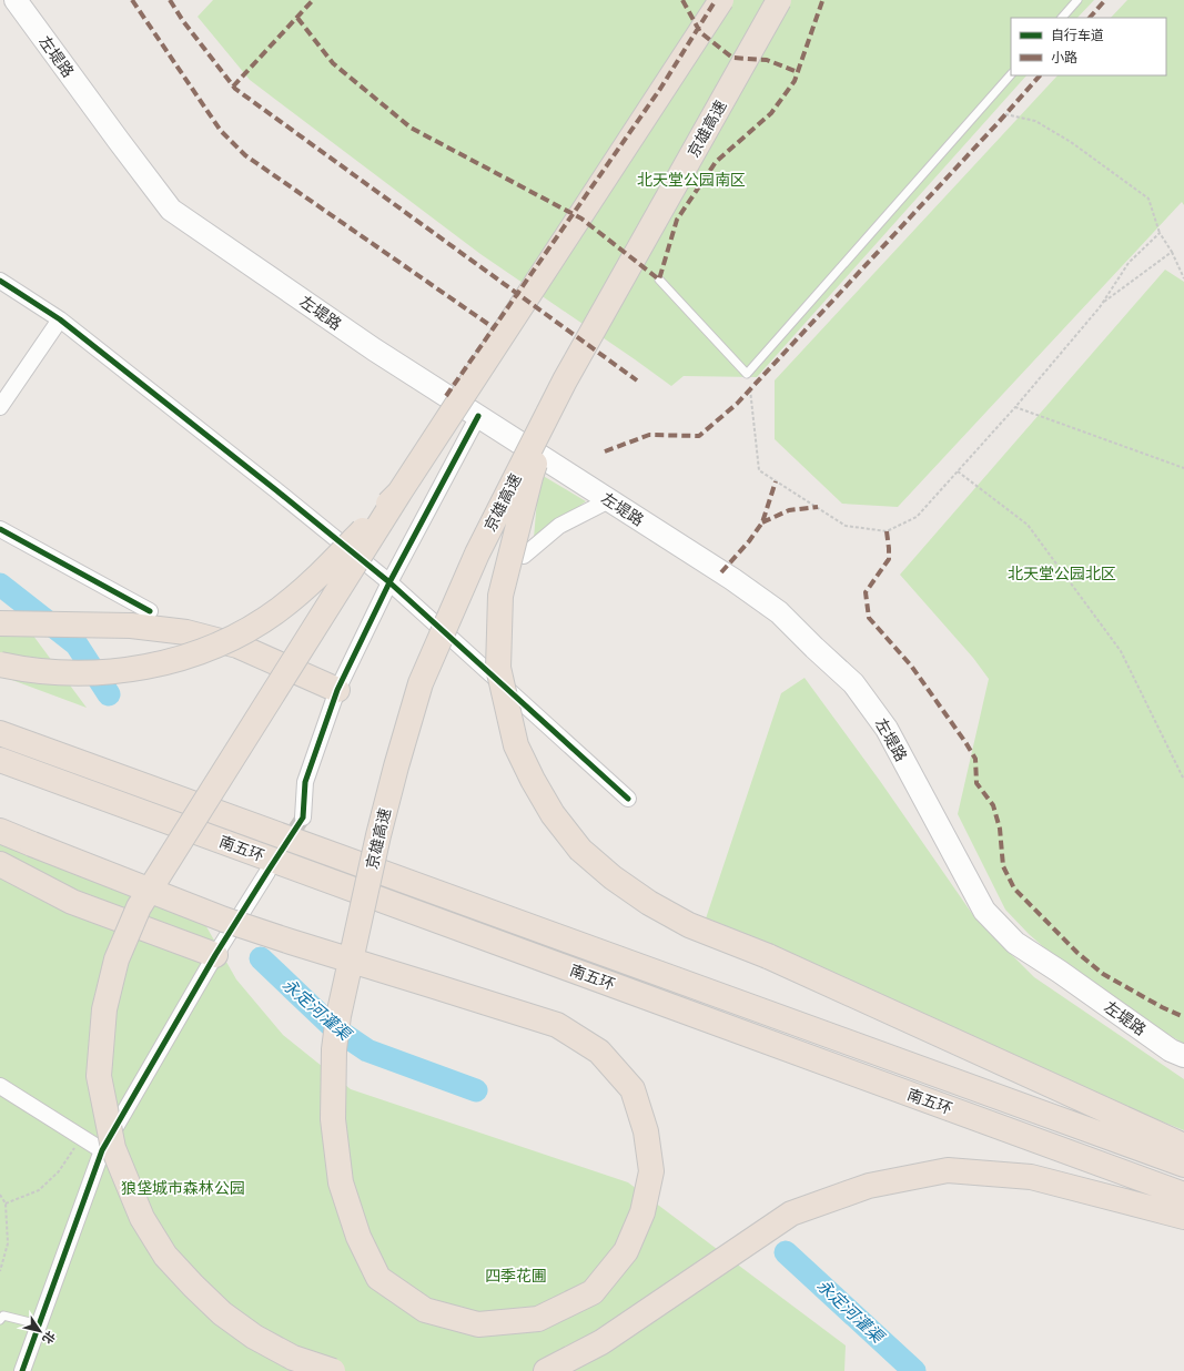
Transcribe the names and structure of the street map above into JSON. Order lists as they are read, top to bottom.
{
  "streets": {
    "highway": ["京雄高速", "南五环"],
    "main road": ["左堤路"]
  },
  "water": ["永定河灌渠"],
  "parks": [
    "北天堂公园南区",
    "北天堂公园北区",
    "狼垡城市森林公园",
    "四季花圃"
  ],
  "legend": ["自行车道", "小路"],
  "north": "bottom right"
}
